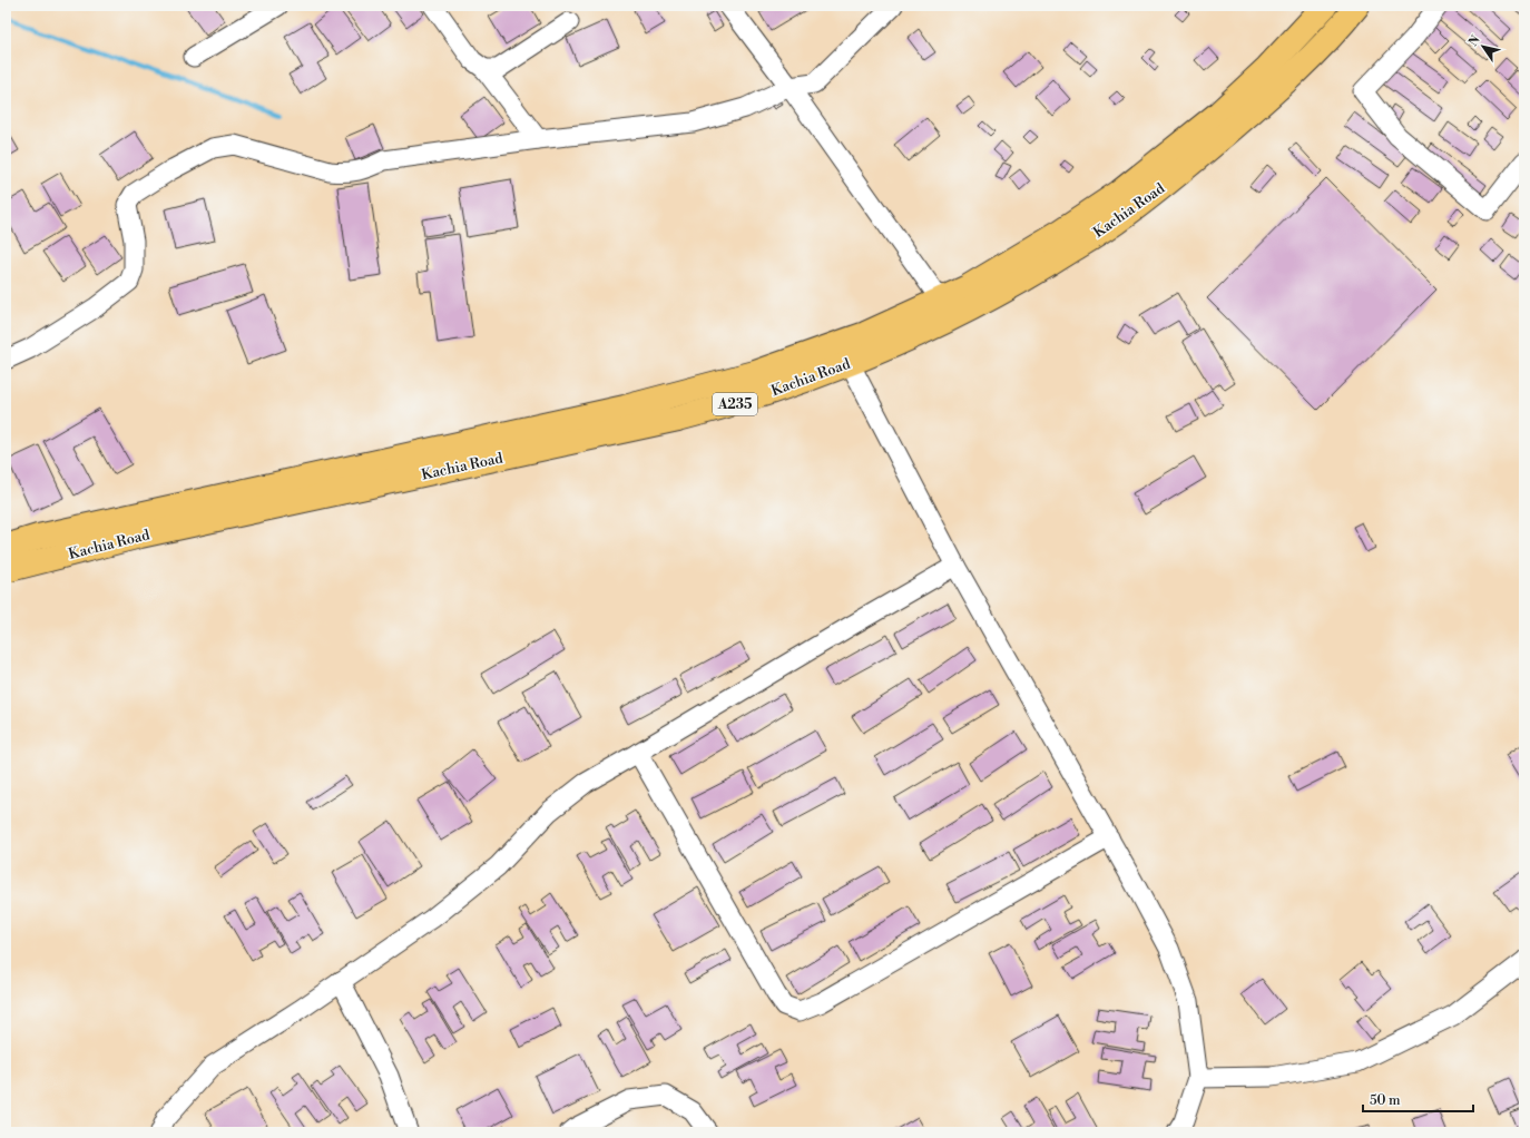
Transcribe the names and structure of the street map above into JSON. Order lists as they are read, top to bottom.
{
  "streets": {
    "highway": ["Kachia Road", "A235"]
  },
  "scale_bar": "50 m",
  "north": "top left"
}
